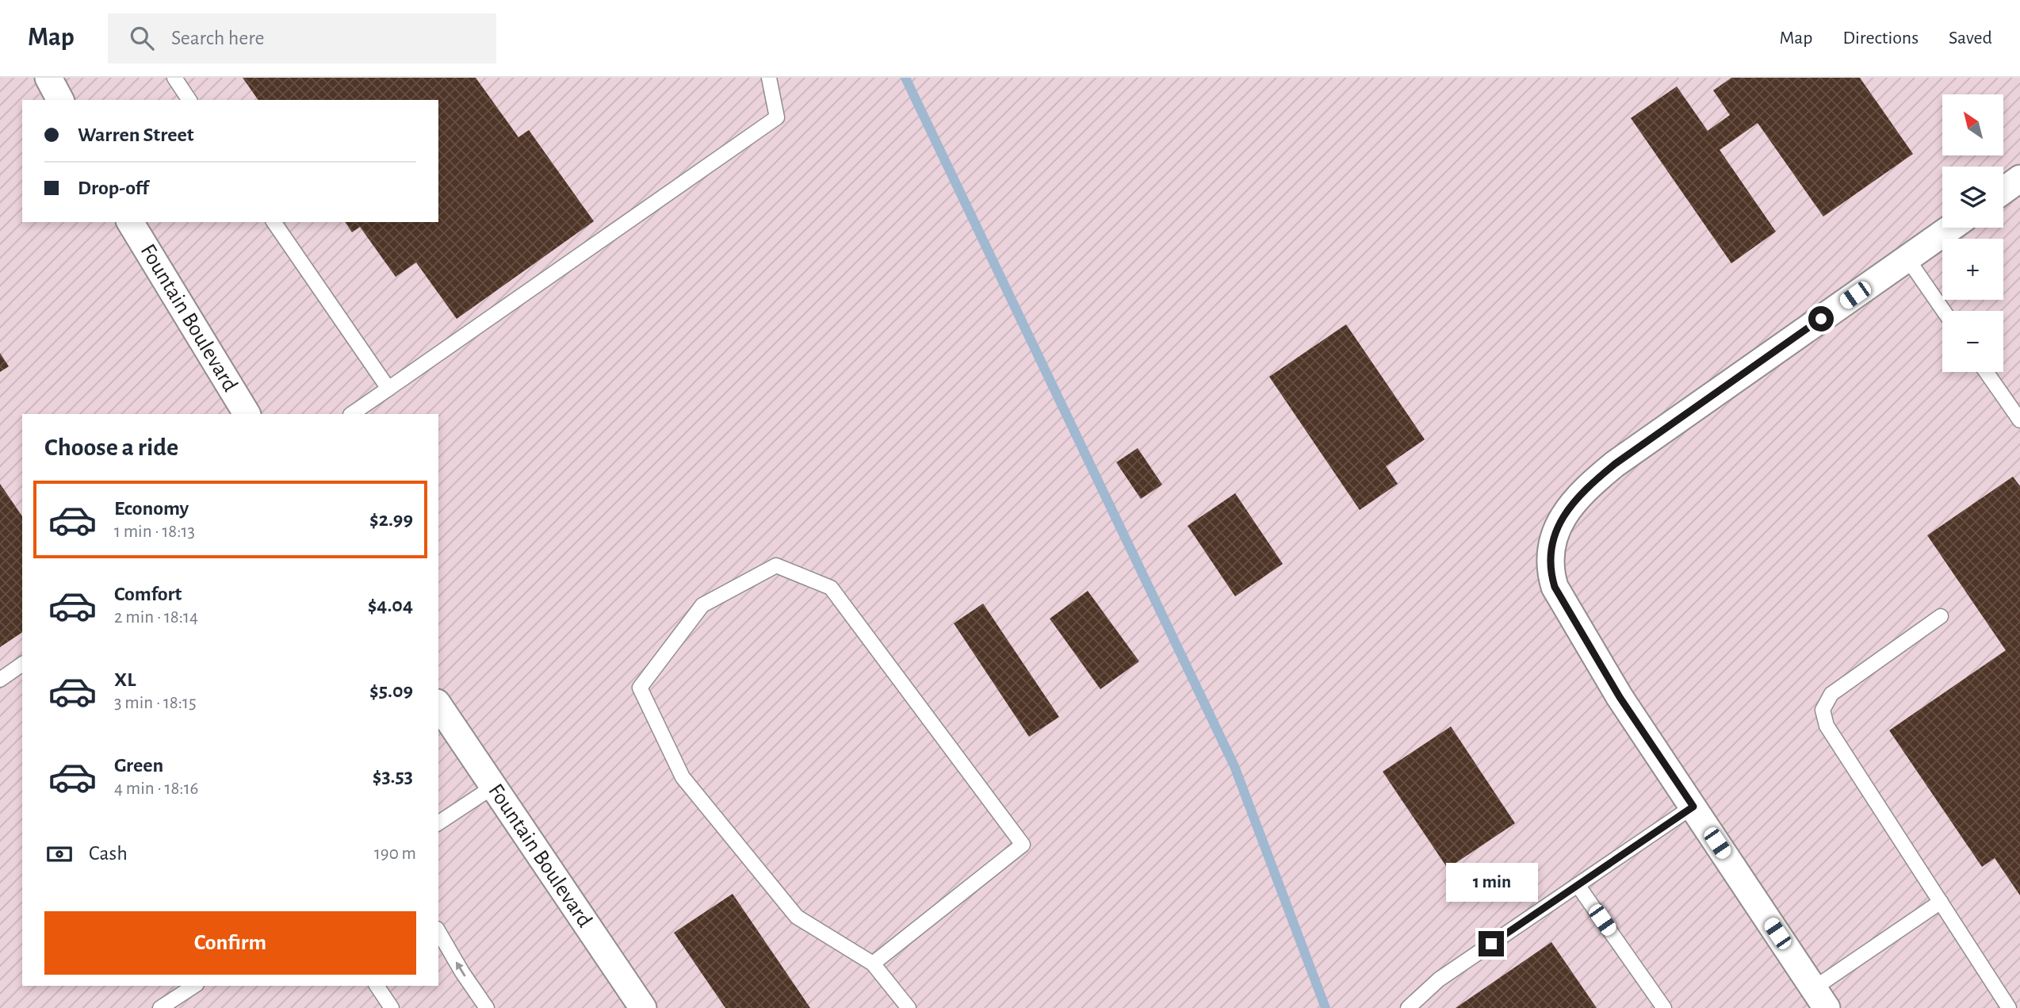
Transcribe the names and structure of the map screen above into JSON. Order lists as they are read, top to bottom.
{
  "streets": {
    "street": ["Fountain Boulevard"]
  },
  "north": "top left",
  "page": {
    "header": "Map",
    "search": "Search here",
    "nav": ["Map", "Directions", "Saved"],
    "map_buttons": ["+", "−"],
    "banner": ["Warren Street", "Drop-off"],
    "heading": "Choose a ride",
    "list": [
      {
        "name": "Economy",
        "note": "1 min · 18:13",
        "value": "$2.99"
      },
      {
        "name": "Comfort",
        "note": "2 min · 18:14",
        "value": "$4.04"
      },
      {
        "name": "XL",
        "note": "3 min · 18:15",
        "value": "$5.09"
      },
      {
        "name": "Green",
        "note": "4 min · 18:16",
        "value": "$3.53"
      }
    ],
    "pay": ["Cash", "190 m"],
    "bubble": "1 min",
    "buttons": "Confirm"
  }
}
